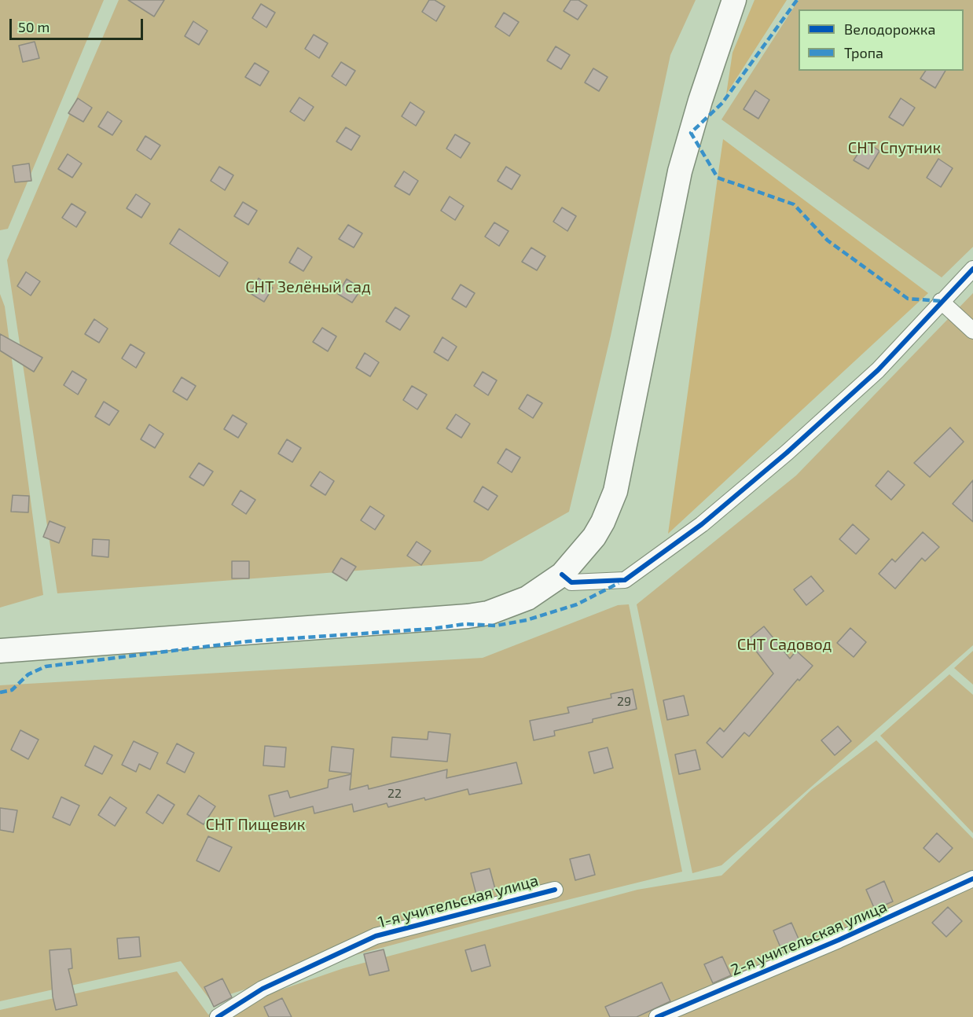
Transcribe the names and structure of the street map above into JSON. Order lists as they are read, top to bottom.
{
  "streets": {
    "street": ["1-я учительская улица", "2-я учительская улица"]
  },
  "parks": [
    "СНТ Спутник",
    "СНТ Зелёный сад",
    "СНТ Садовод",
    "СНТ Пищевик"
  ],
  "house_numbers": ["29", "22"],
  "legend": ["Велодорожка", "Тропа"],
  "scale_bar": "50 m"
}
